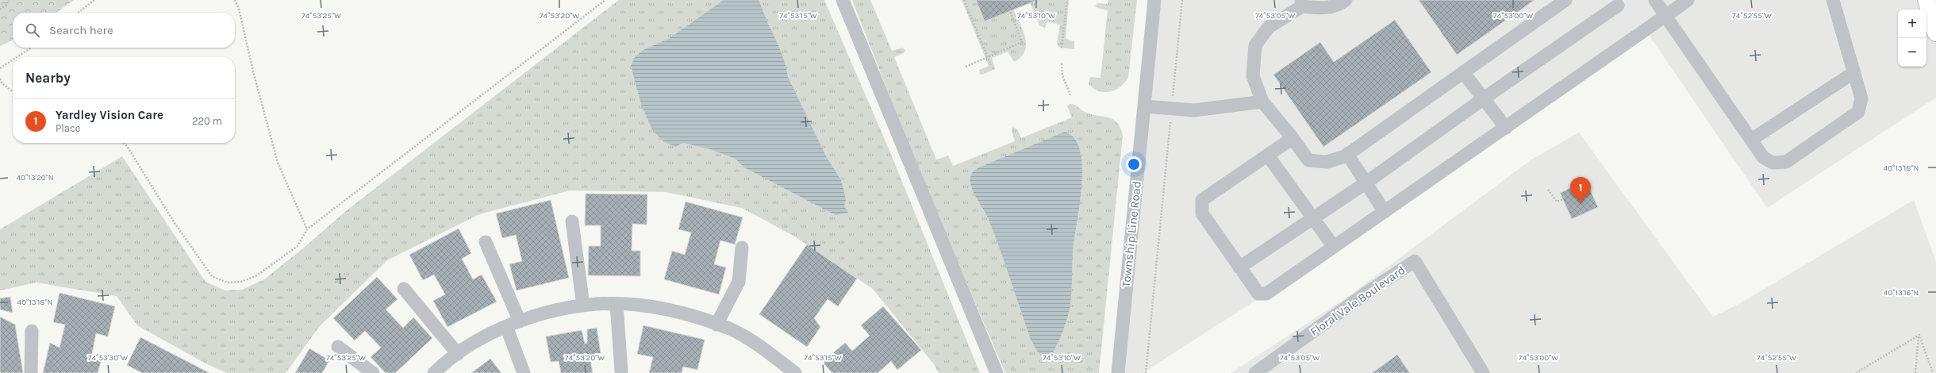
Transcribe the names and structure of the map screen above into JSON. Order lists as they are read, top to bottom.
{
  "streets": {
    "street": ["Township Line Road", "Floral Vale Boulevard"]
  },
  "page": {
    "map_buttons": ["+", "−"],
    "search": "Search here",
    "heading": "Nearby",
    "list": [
      {
        "mark": "1",
        "name": "Yardley Vision Care",
        "note": "Place",
        "value": "220 m"
      }
    ],
    "pins": "1"
  },
  "coordinates": [
    "74°53'25\"W",
    "74°53'20\"W",
    "74°53'15\"W",
    "74°53'10\"W",
    "74°53'05\"W",
    "74°53'00\"W",
    "74°52'55\"W",
    "40°13'18\"N",
    "40°13'20\"N",
    "40°13'16\"N",
    "74°53'30\"W"
  ]
}
